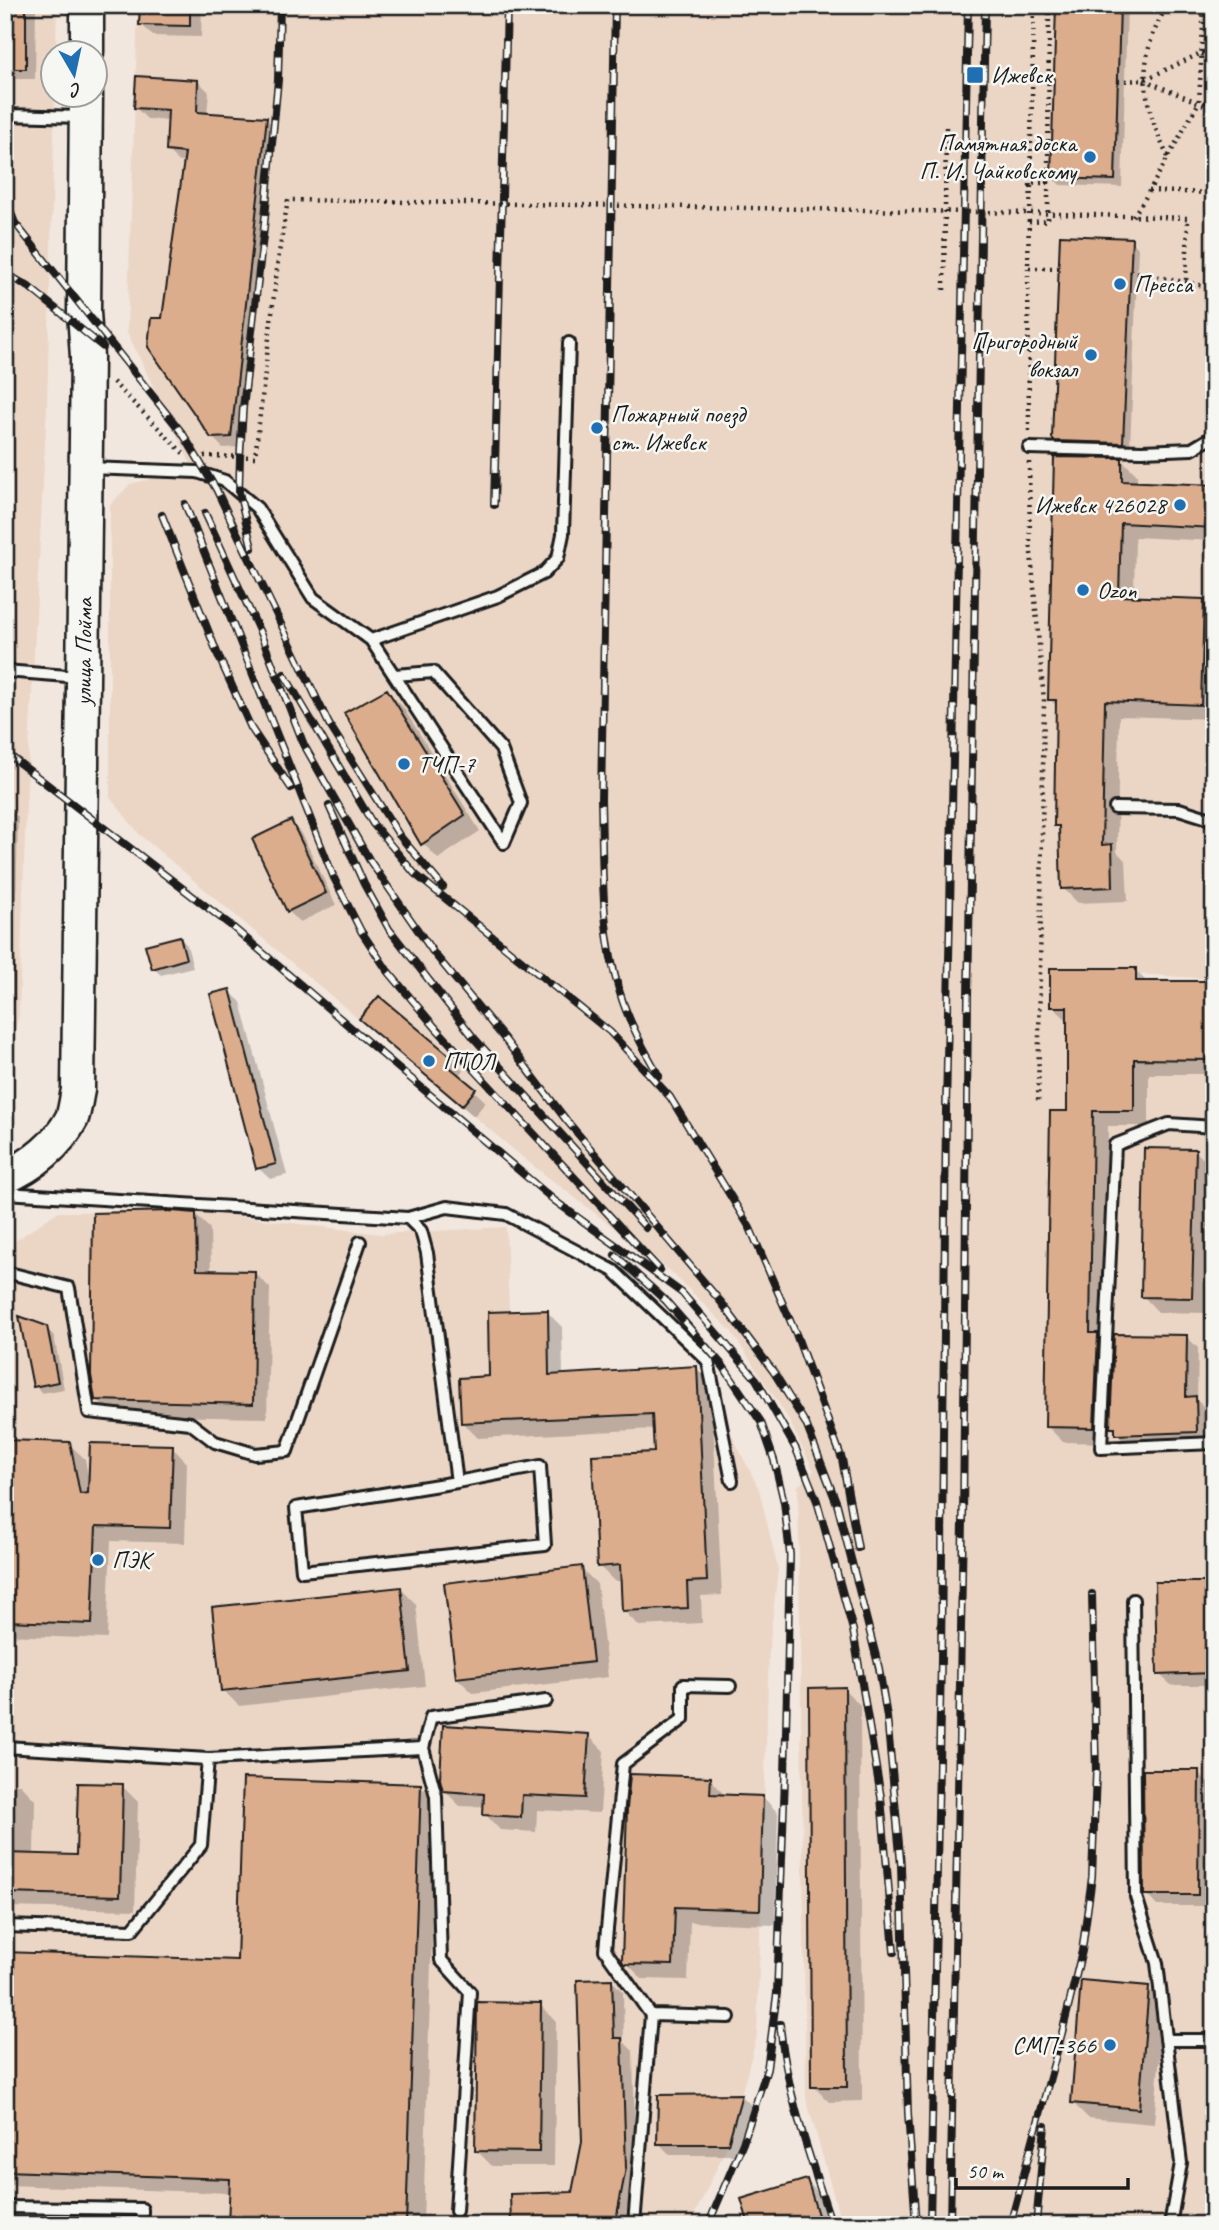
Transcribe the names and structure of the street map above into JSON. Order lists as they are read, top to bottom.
{
  "streets": {
    "main road": ["улица Пойма"]
  },
  "places": {
    "transit": ["Ижевск"],
    "other": [
      "Памятная доска П. И. Чайковскому",
      "Пресса",
      "Пригородный вокзал",
      "Пожарный поезд ст. Ижевск",
      "Ижевск 426028",
      "Ozon",
      "ТЧП-7",
      "ПТОЛ",
      "ПЭК",
      "СМП-366"
    ]
  },
  "scale_bar": "50 m",
  "north": "bottom"
}
